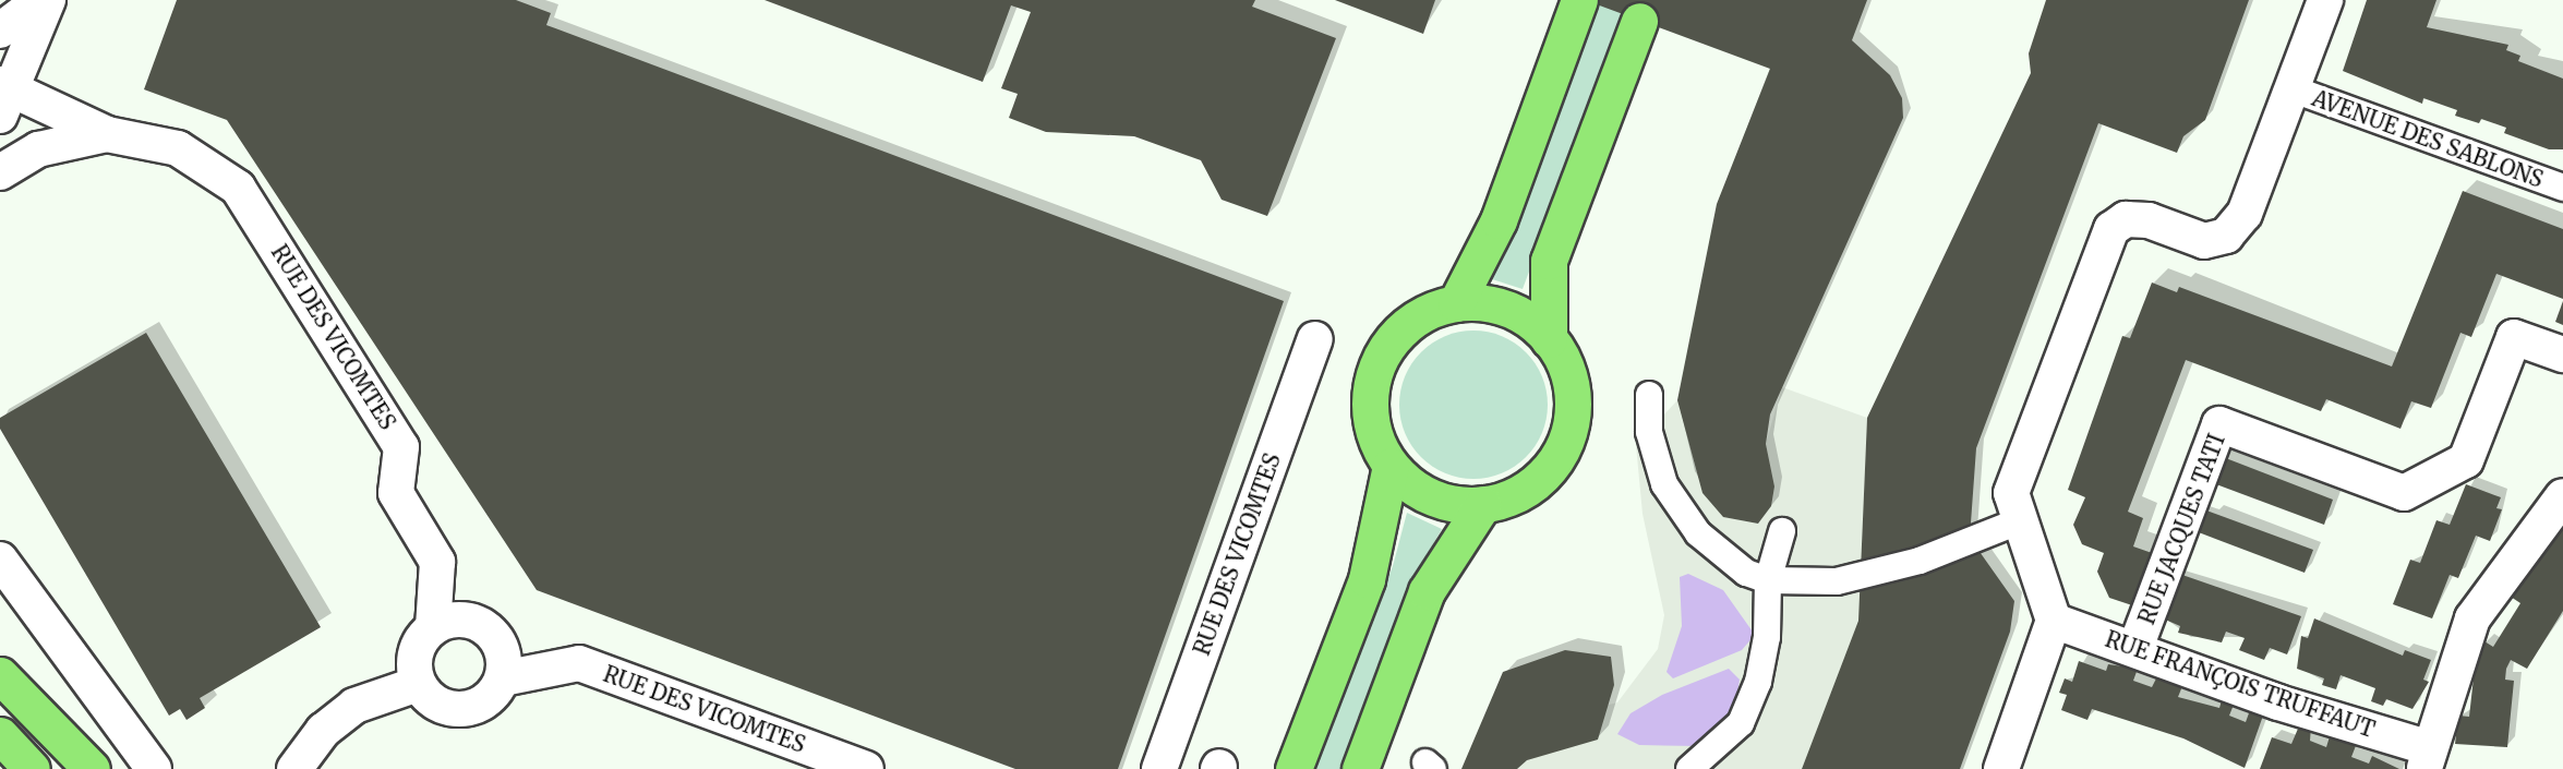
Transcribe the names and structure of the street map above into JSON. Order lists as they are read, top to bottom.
{
  "streets": {
    "street": [
      "AVENUE DES SABLONS",
      "RUE DES VICOMTES",
      "RUE JACQUES TATI",
      "RUE FRANÇOIS TRUFFAUT"
    ]
  },
  "crossings": [
    ["RUE JACQUES TATI", "RUE FRANÇOIS TRUFFAUT"]
  ]
}
